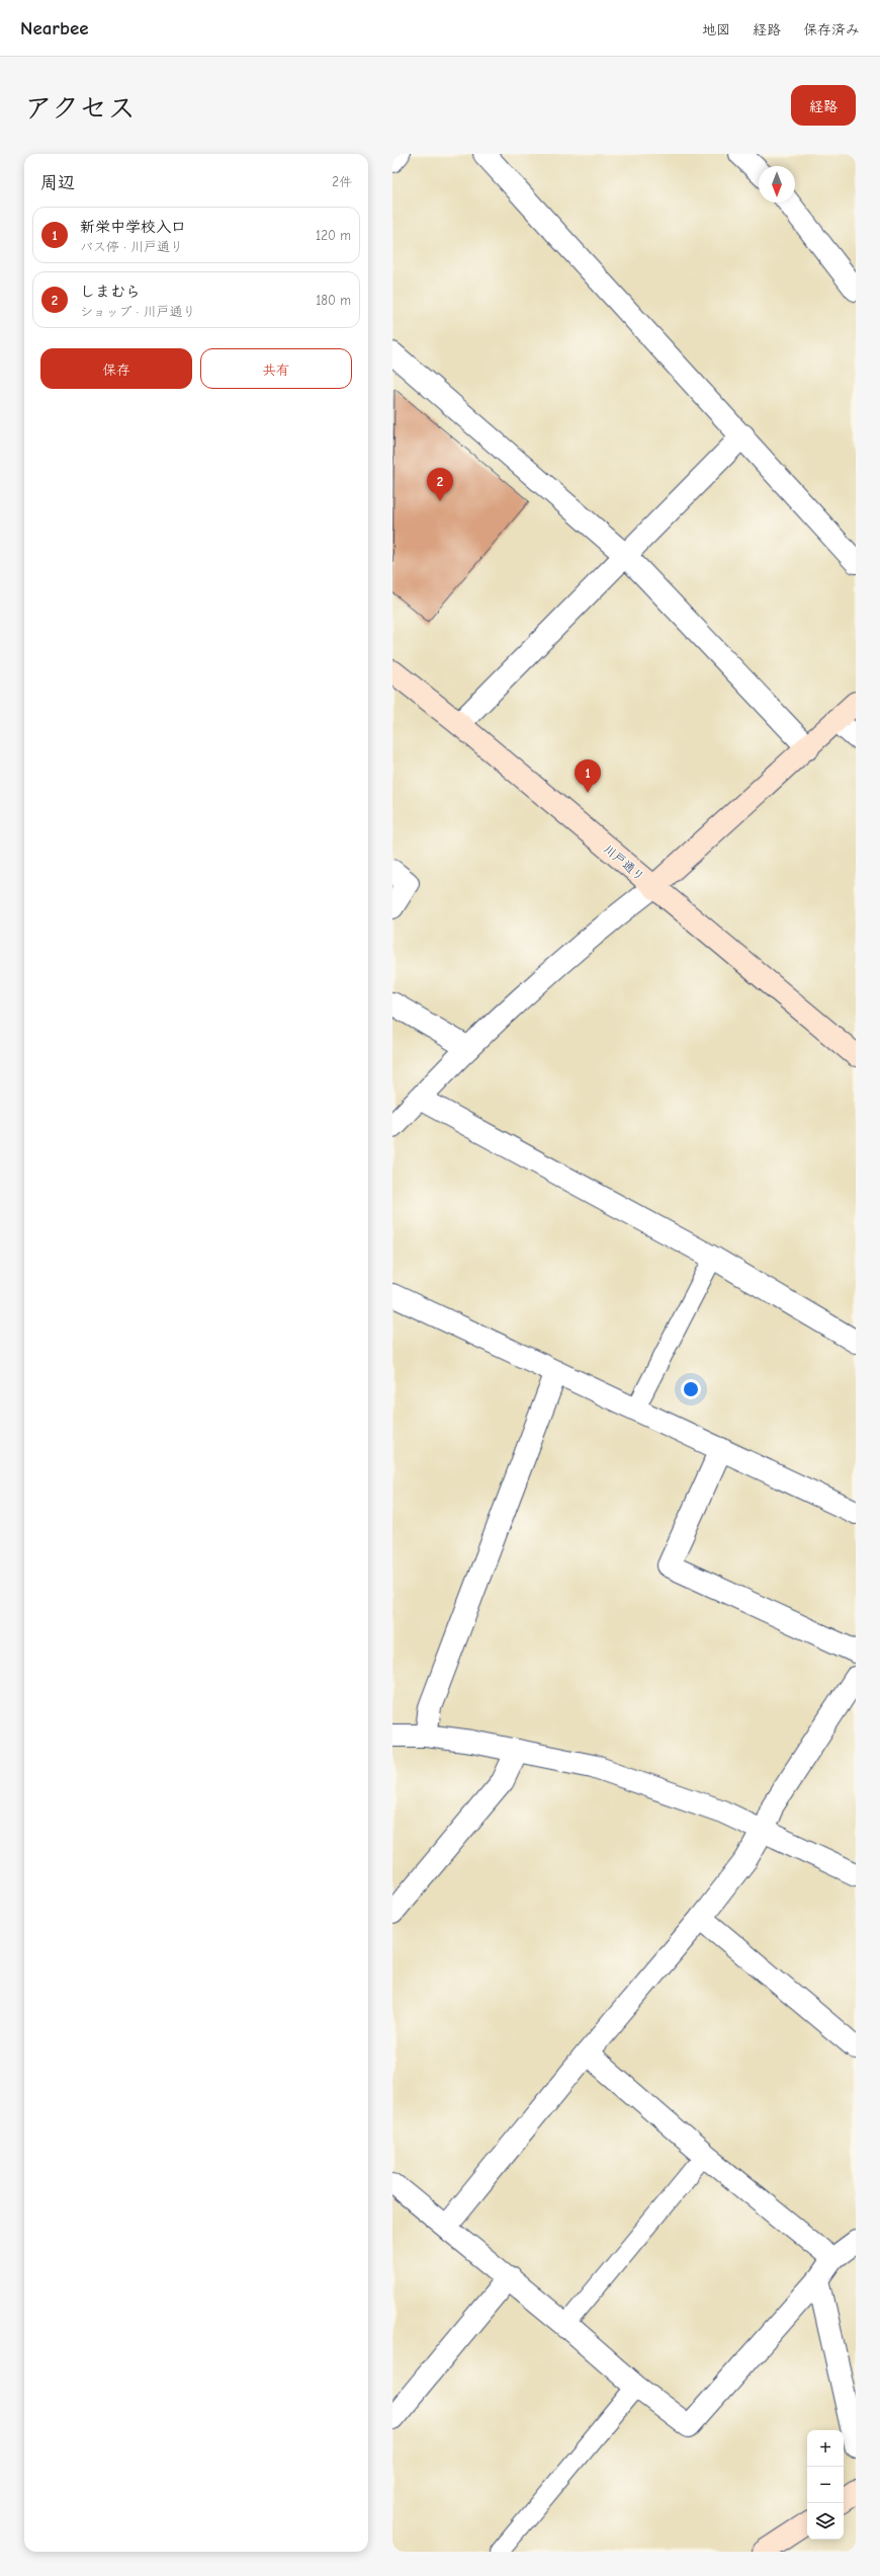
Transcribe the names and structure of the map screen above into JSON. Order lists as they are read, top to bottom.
{
  "streets": {
    "street": ["川戸通り"]
  },
  "north": "bottom",
  "page": {
    "header": "Nearbee",
    "nav": ["地図", "経路", "保存済み"],
    "title": "アクセス",
    "buttons": [
      "経路",
      ["保存", "共有"]
    ],
    "heading": ["周辺", "2件"],
    "list": [
      {
        "mark": "1",
        "name": "新栄中学校入口",
        "note": "バス停 · 川戸通り",
        "value": "120 m"
      },
      {
        "mark": "2",
        "name": "しまむら",
        "note": "ショップ · 川戸通り",
        "value": "180 m"
      }
    ],
    "pins": ["2", "1"],
    "map_buttons": ["+", "−"]
  }
}
